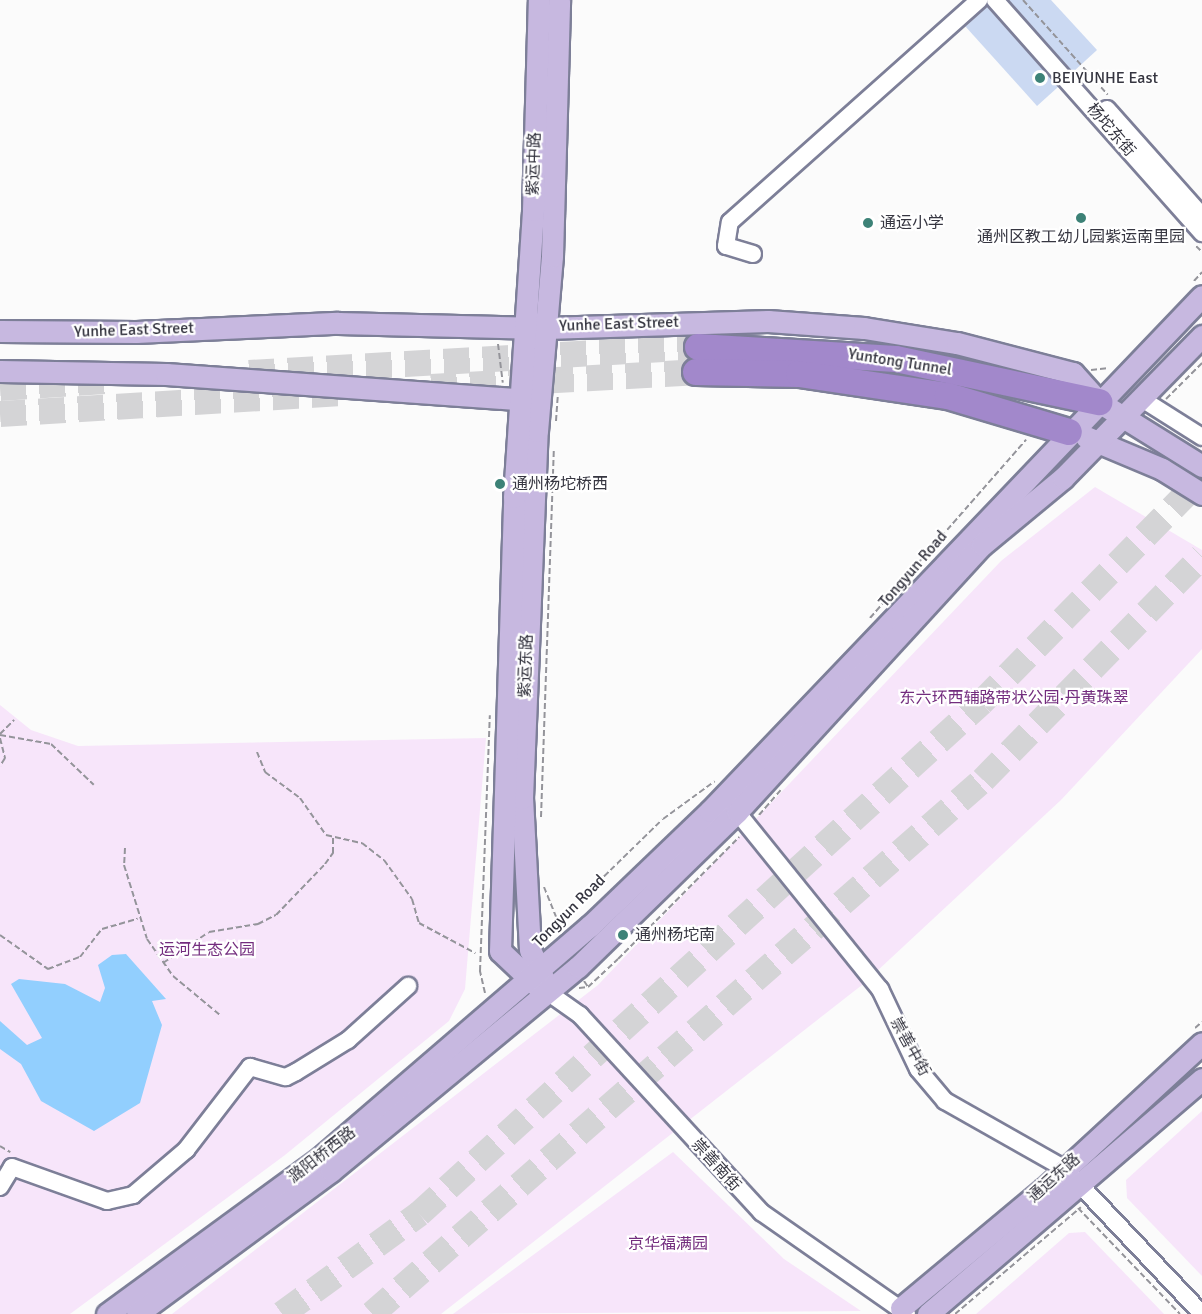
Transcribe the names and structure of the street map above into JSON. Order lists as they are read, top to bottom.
{
  "streets": {
    "highway": ["Yuntong Tunnel"],
    "main road": [
      "紫运中路",
      "Yunhe East Street",
      "Tongyun Road",
      "紫运东路",
      "潞阳桥西路",
      "通运东路"
    ],
    "street": ["杨坨东街", "崇善中街", "崇善南街"]
  },
  "crossings": [
    ["紫运中路", "Yunhe East Street"],
    ["紫运中路", "紫运东路"],
    ["Yunhe East Street", "Yuntong Tunnel"],
    ["Yunhe East Street", "Tongyun Road"],
    ["Yunhe East Street", "紫运东路"],
    ["Yuntong Tunnel", "Tongyun Road"],
    ["Tongyun Road", "紫运东路"],
    ["Tongyun Road", "崇善中街"],
    ["Tongyun Road", "潞阳桥西路"],
    ["Tongyun Road", "崇善南街"],
    ["紫运东路", "潞阳桥西路"],
    ["紫运东路", "崇善南街"],
    ["崇善中街", "通运东路"],
    ["潞阳桥西路", "崇善南街"],
    ["崇善南街", "通运东路"]
  ],
  "parks": ["东六环西辅路带状公园·丹黄珠翠", "运河生态公园", "京华福满园"],
  "places": [
    "BEIYUNHE East",
    "通州区教工幼儿园紫运南里园",
    "通运小学",
    "通州杨坨桥西",
    "通州杨坨南"
  ]
}
